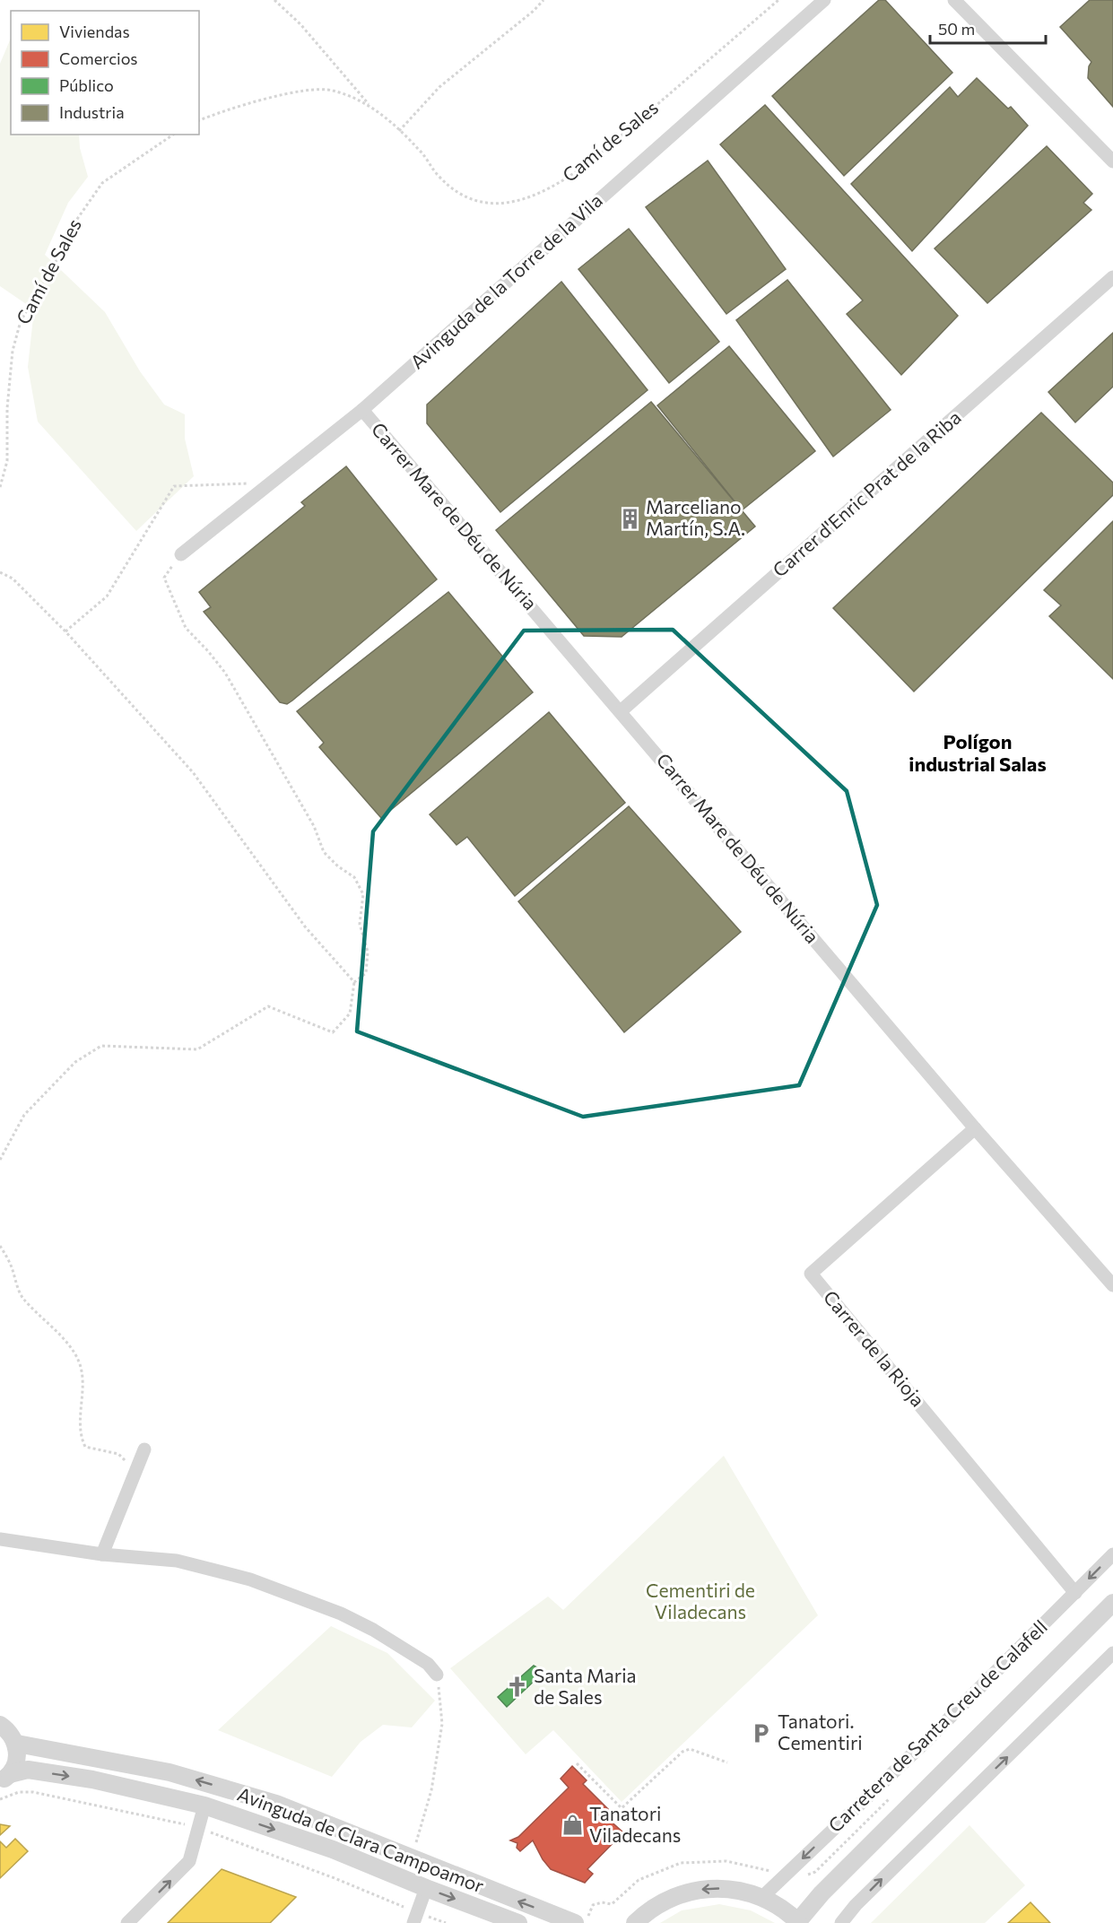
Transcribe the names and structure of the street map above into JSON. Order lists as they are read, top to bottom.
{
  "streets": {
    "street": [
      "Avinguda de la Torre de la Vila",
      "Carrer d'Enric Prat de la Riba",
      "Carrer Mare de Déu de Núria",
      "Carrer de la Rioja",
      "Carretera de Santa Creu de Calafell",
      "Avinguda de Clara Campoamor"
    ],
    "path": ["Camí de Sales"]
  },
  "crossings": [
    ["Avinguda de la Torre de la Vila", "Carrer Mare de Déu de Núria"],
    ["Carrer d'Enric Prat de la Riba", "Carrer Mare de Déu de Núria"],
    ["Carrer Mare de Déu de Núria", "Carrer de la Rioja"],
    ["Carrer de la Rioja", "Carretera de Santa Creu de Calafell"]
  ],
  "districts": ["Polígon industrial Salas"],
  "parks": ["Cementiri de Viladecans"],
  "places": {
    "building": ["Marceliano Martín, S.A."],
    "church": ["Santa Maria de Sales"],
    "parking": ["Tanatori. Cementiri"],
    "shop": ["Tanatori Viladecans"]
  },
  "legend": [
    "Viviendas",
    "Comercios",
    "Público",
    "Industria"
  ],
  "scale_bar": "50 m"
}
